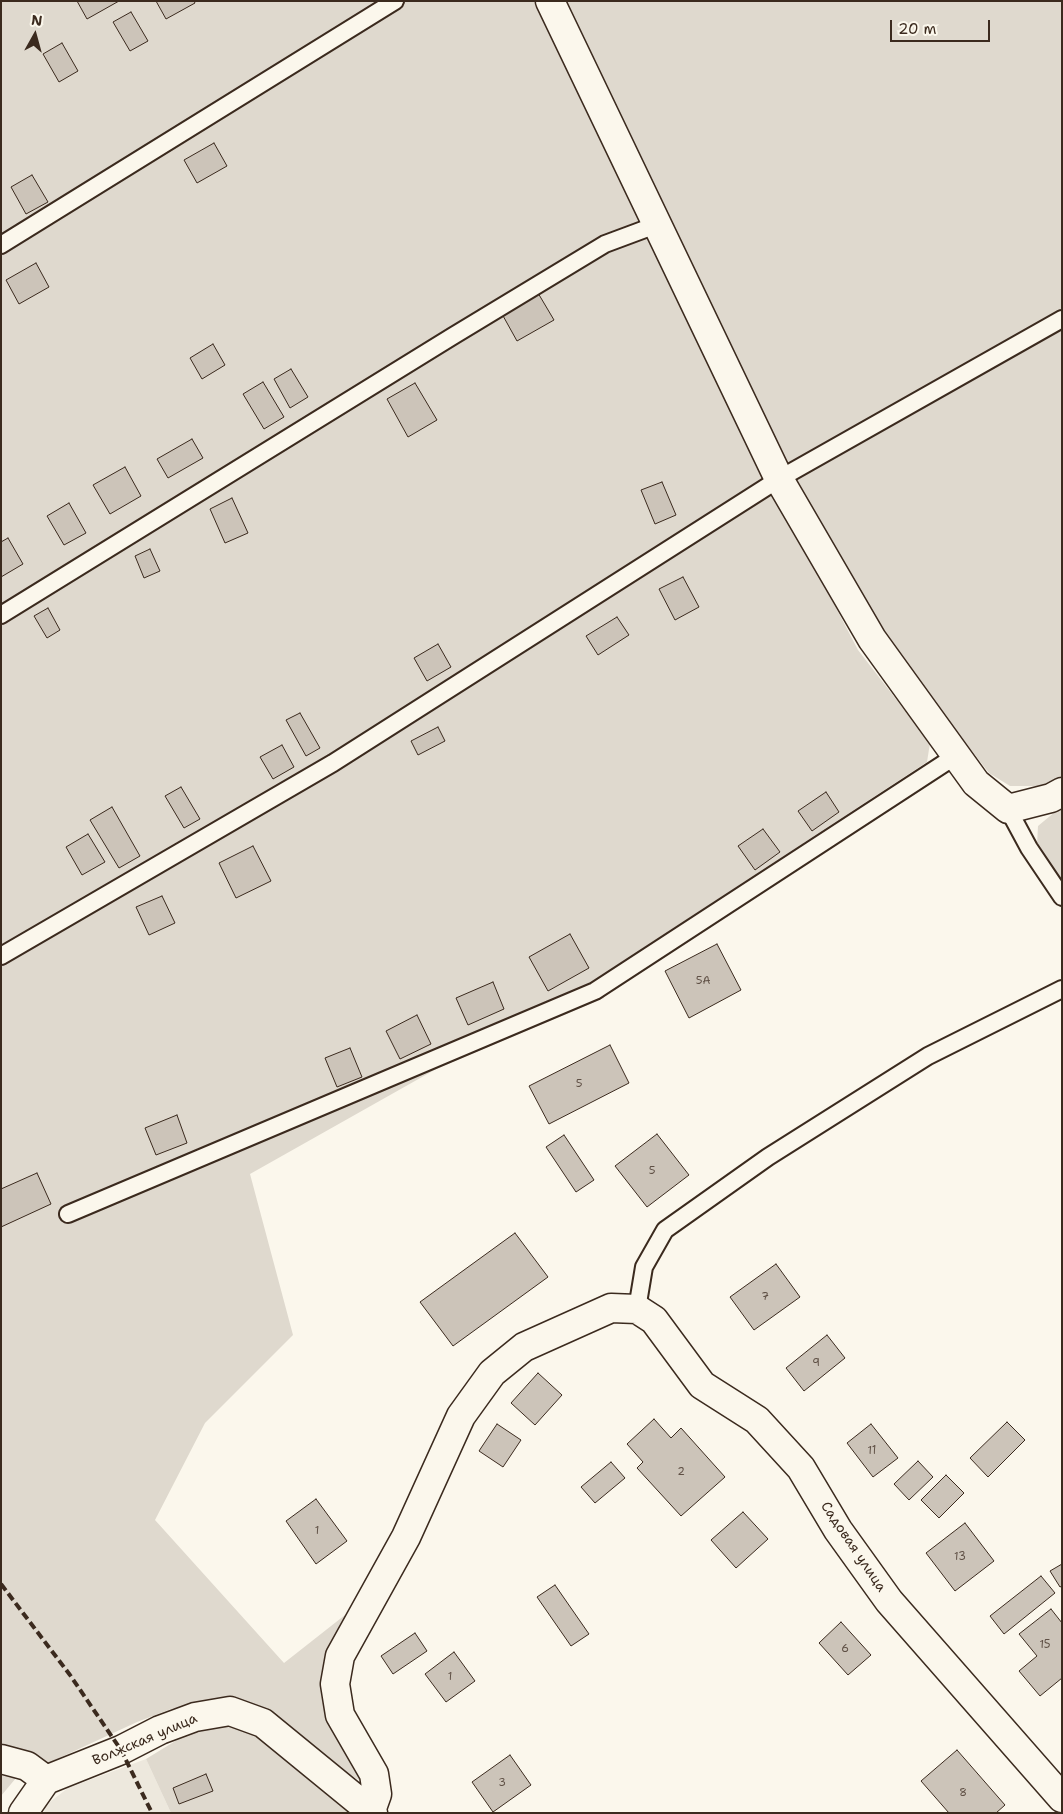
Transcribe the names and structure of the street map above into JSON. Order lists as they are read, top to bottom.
{
  "streets": {
    "street": ["Садовая улица", "Волжская улица"]
  },
  "house_numbers": [
    "5А",
    "5",
    "5",
    "7",
    "9",
    "11",
    "2",
    "1",
    "13",
    "15",
    "6",
    "1",
    "3",
    "8"
  ],
  "scale_bar": "20 m",
  "north": "top"
}
